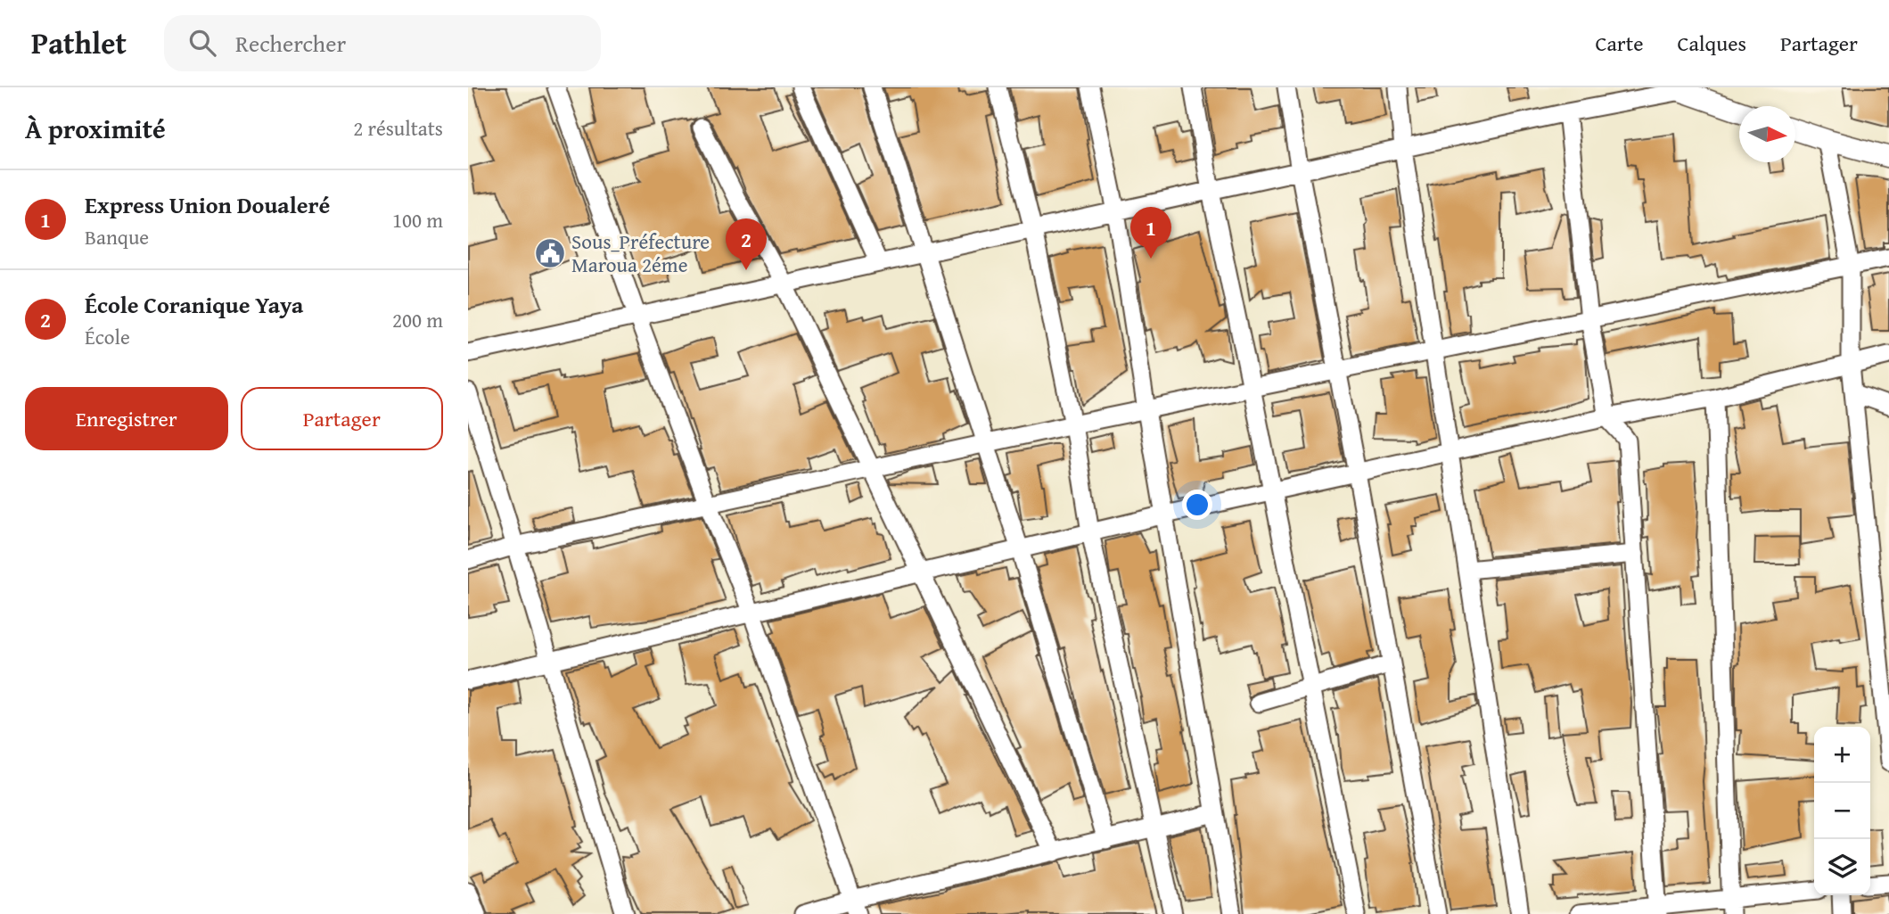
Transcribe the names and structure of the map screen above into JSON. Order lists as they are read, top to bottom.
{
  "places": {
    "public building": ["Sous_Préfecture Maroua 2éme"]
  },
  "north": "right",
  "page": {
    "header": "Pathlet",
    "search": "Rechercher",
    "nav": ["Carte", "Calques", "Partager"],
    "heading": ["À proximité", "2 résultats"],
    "list": [
      {
        "mark": "1",
        "name": "Express Union Doualeré",
        "note": "Banque",
        "value": "100 m"
      },
      {
        "mark": "2",
        "name": "École Coranique Yaya",
        "note": "École",
        "value": "200 m"
      }
    ],
    "pins": ["1", "2"],
    "buttons": ["Enregistrer", "Partager"],
    "map_buttons": ["+", "−"]
  }
}
